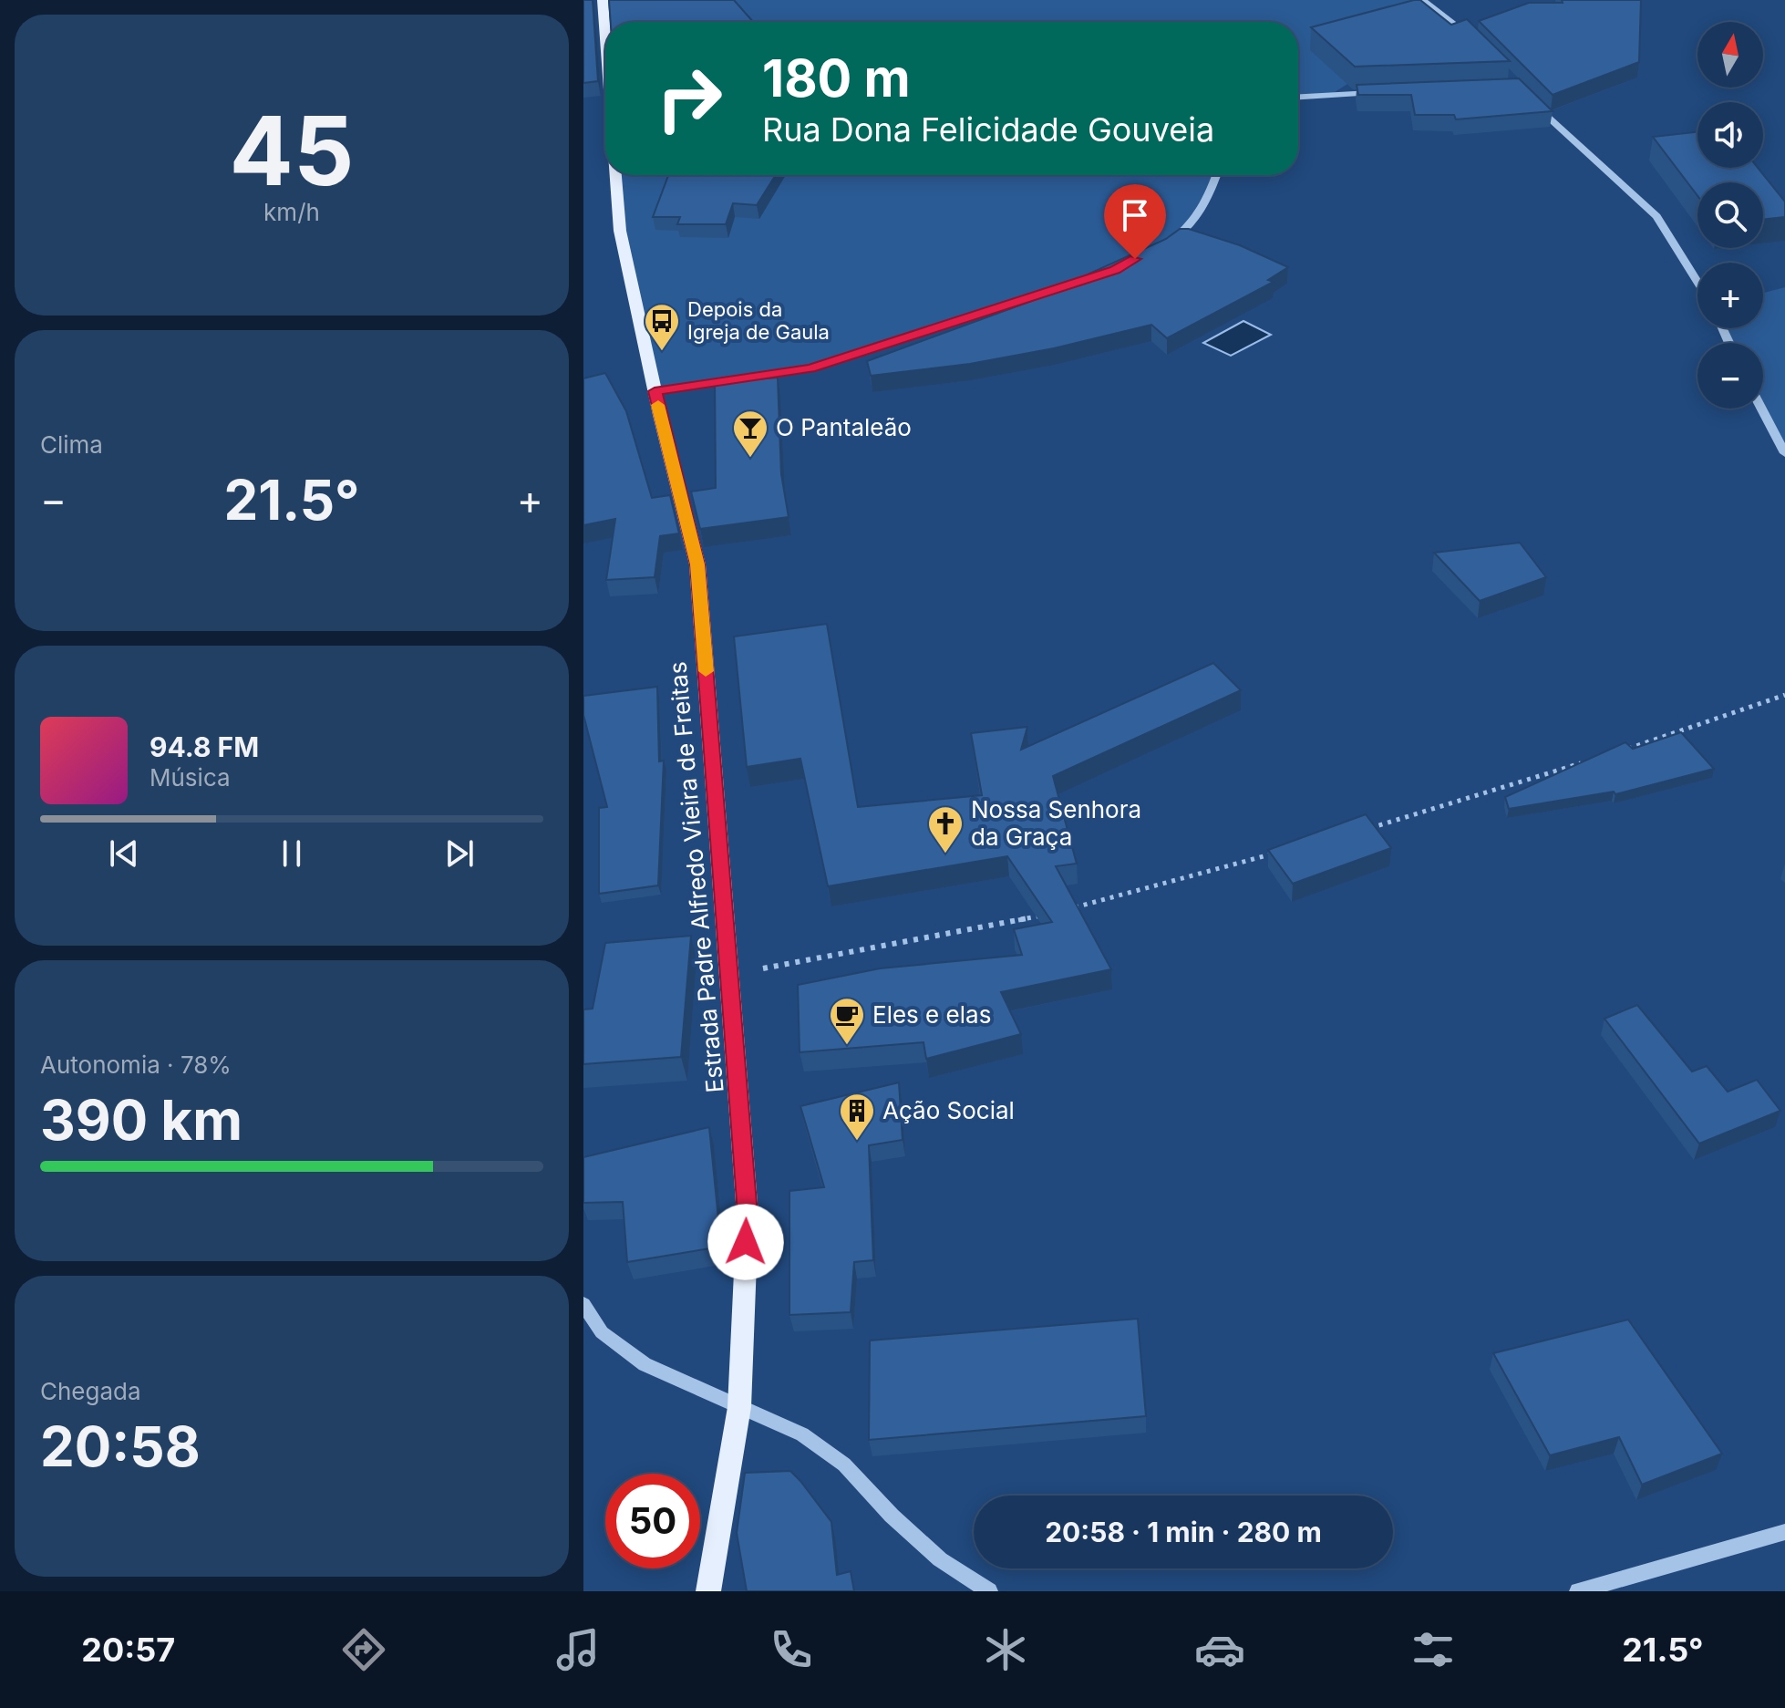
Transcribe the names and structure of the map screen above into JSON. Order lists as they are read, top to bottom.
{
  "streets": {
    "main road": ["Estrada Padre Alfredo Vieira de Freitas"]
  },
  "places": {
    "bus stop": ["Depois da Igreja de Gaula"],
    "bar": ["O Pantaleão"],
    "church": ["Nossa Senhora da Graça"],
    "cafe": ["Eles e elas"],
    "building": ["Ação Social"]
  },
  "north": "top",
  "page": {
    "tile": [
      ["45", "km/h"],
      "Clima",
      ["Autonomia · 78%", "390 km"],
      ["Chegada", "20:58"]
    ],
    "map_buttons": ["+", "−"],
    "turn": ["180 m", "Rua Dona Felicidade Gouveia"],
    "heat": ["−", "21.5°", "+"],
    "song": ["94.8 FM", "Música"],
    "limit": "50",
    "trip": "20:58 · 1 min · 280 m",
    "tabs": ["20:57", "21.5°"]
  }
}
